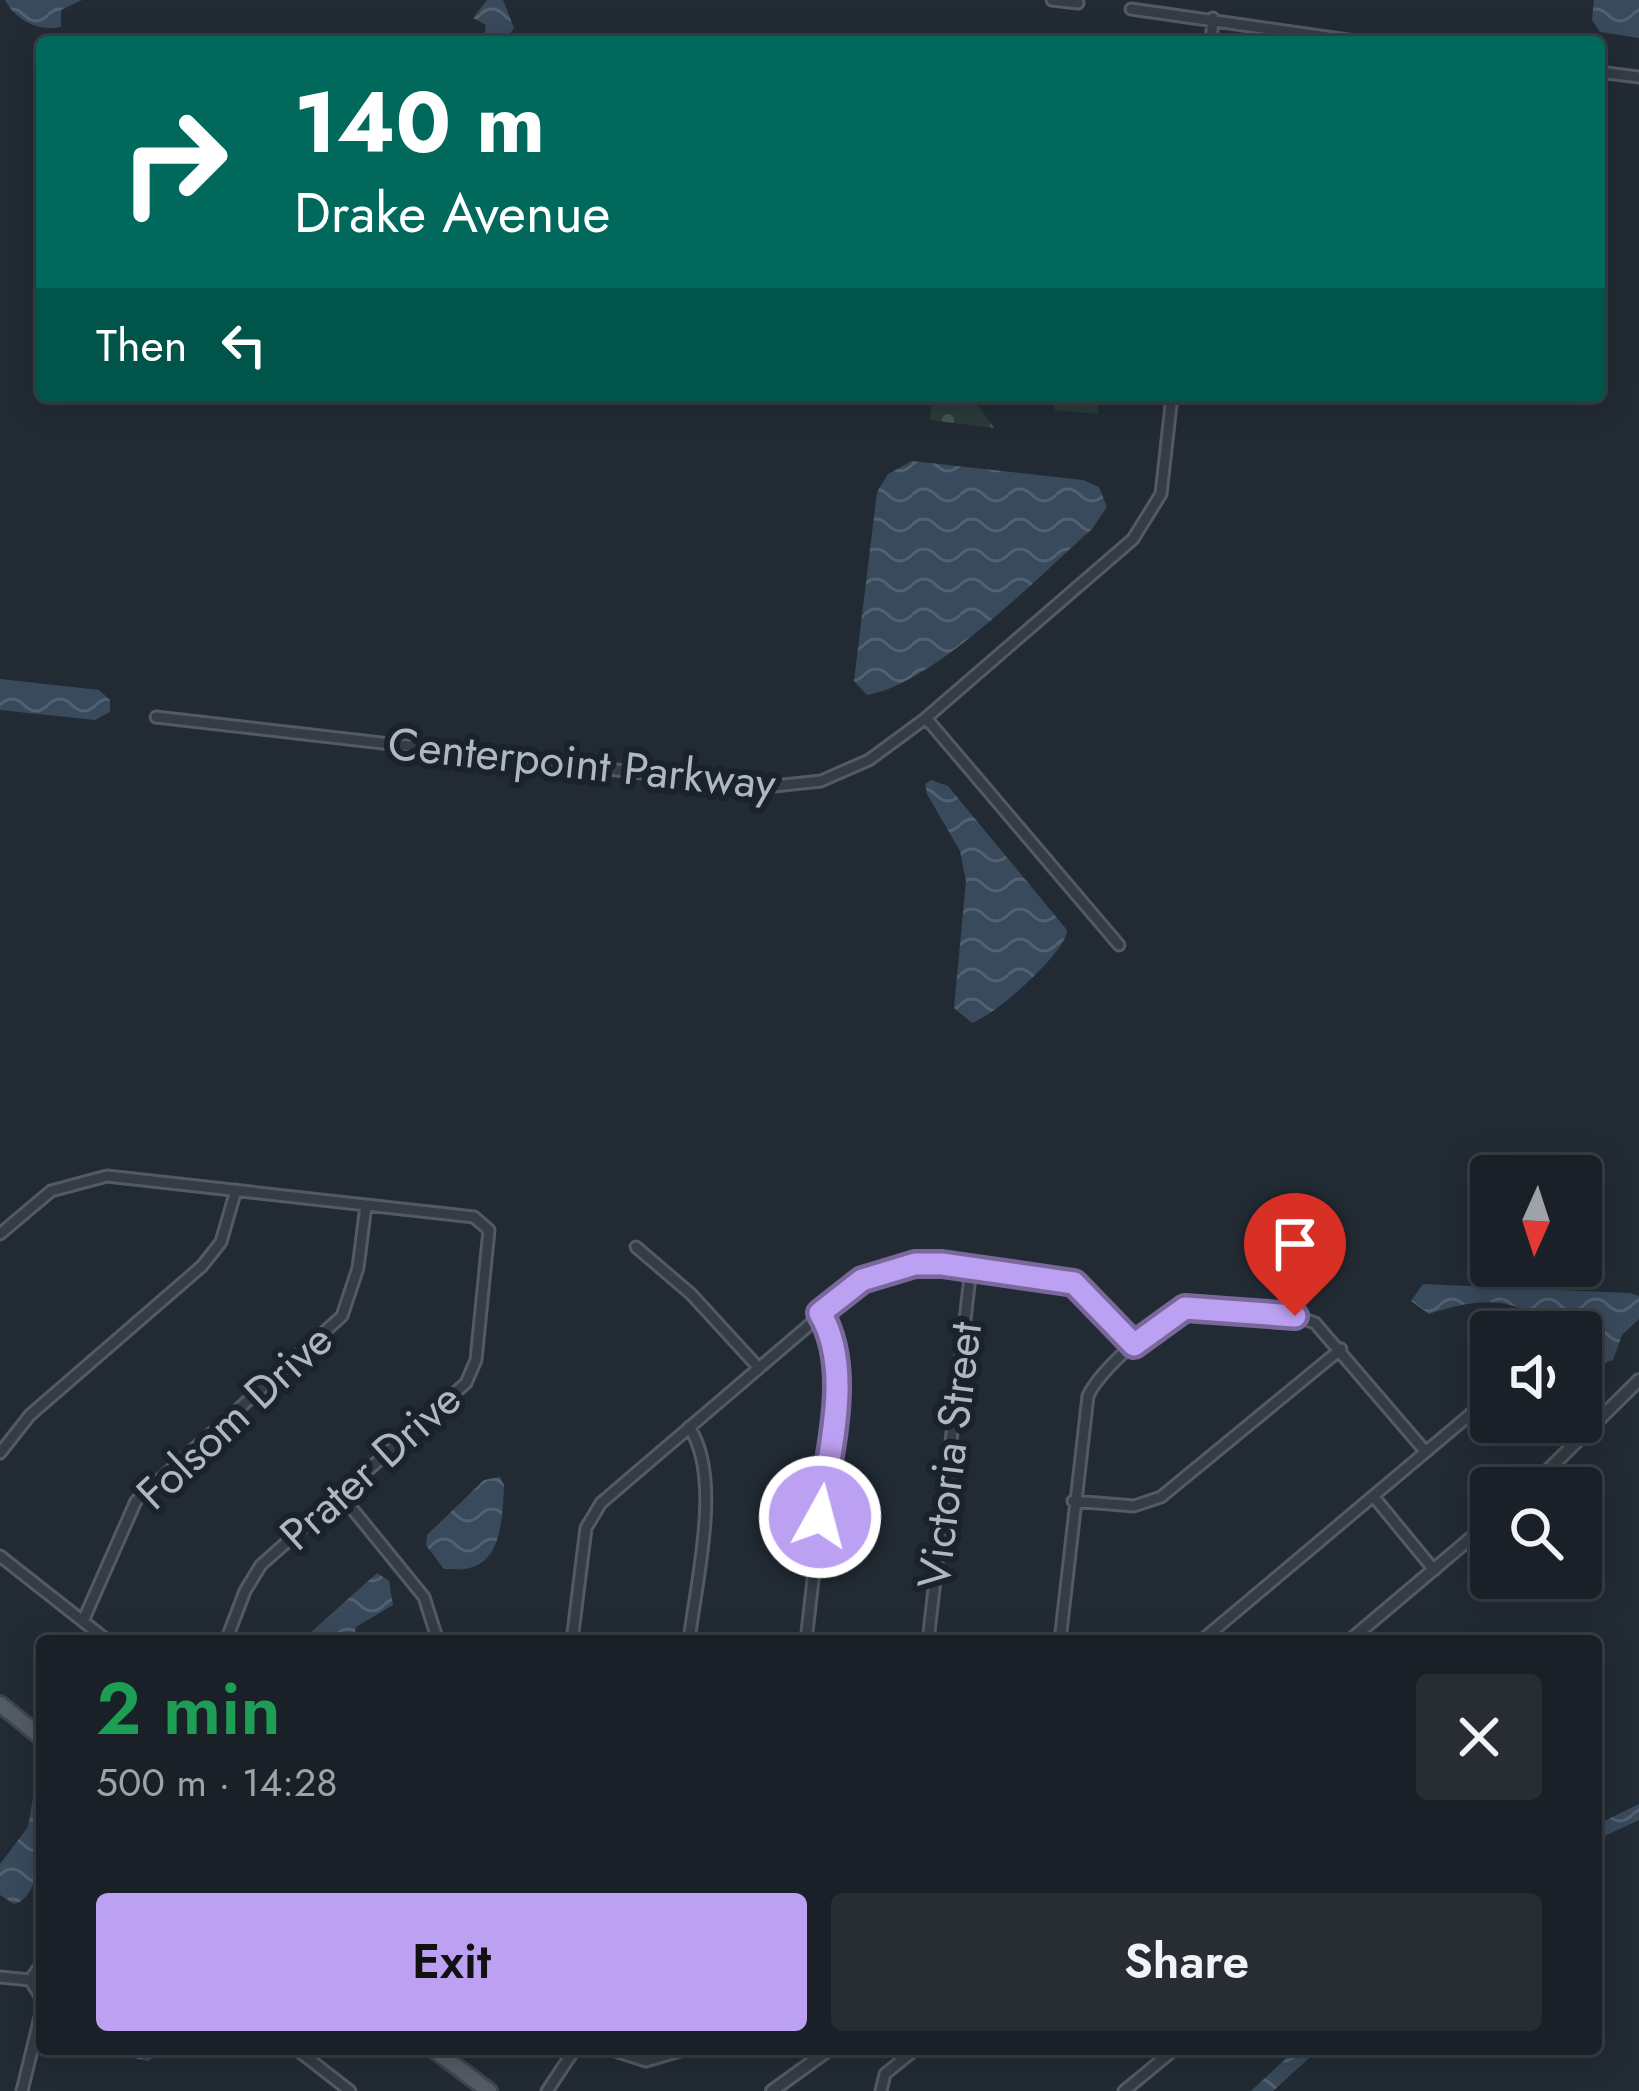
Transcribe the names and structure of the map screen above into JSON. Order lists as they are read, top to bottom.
{
  "streets": {
    "street": [
      "Centerpoint Parkway",
      "Folsom Drive",
      "Victoria Street",
      "Prater Drive"
    ]
  },
  "crossings": [
    ["Folsom Drive", "Prater Drive"]
  ],
  "north": "bottom",
  "page": {
    "turn": ["140 m", "Drake Avenue"],
    "then": "Then",
    "heading": ["2 min", "500 m · 14:28"],
    "buttons": ["Exit", "Share"]
  }
}
